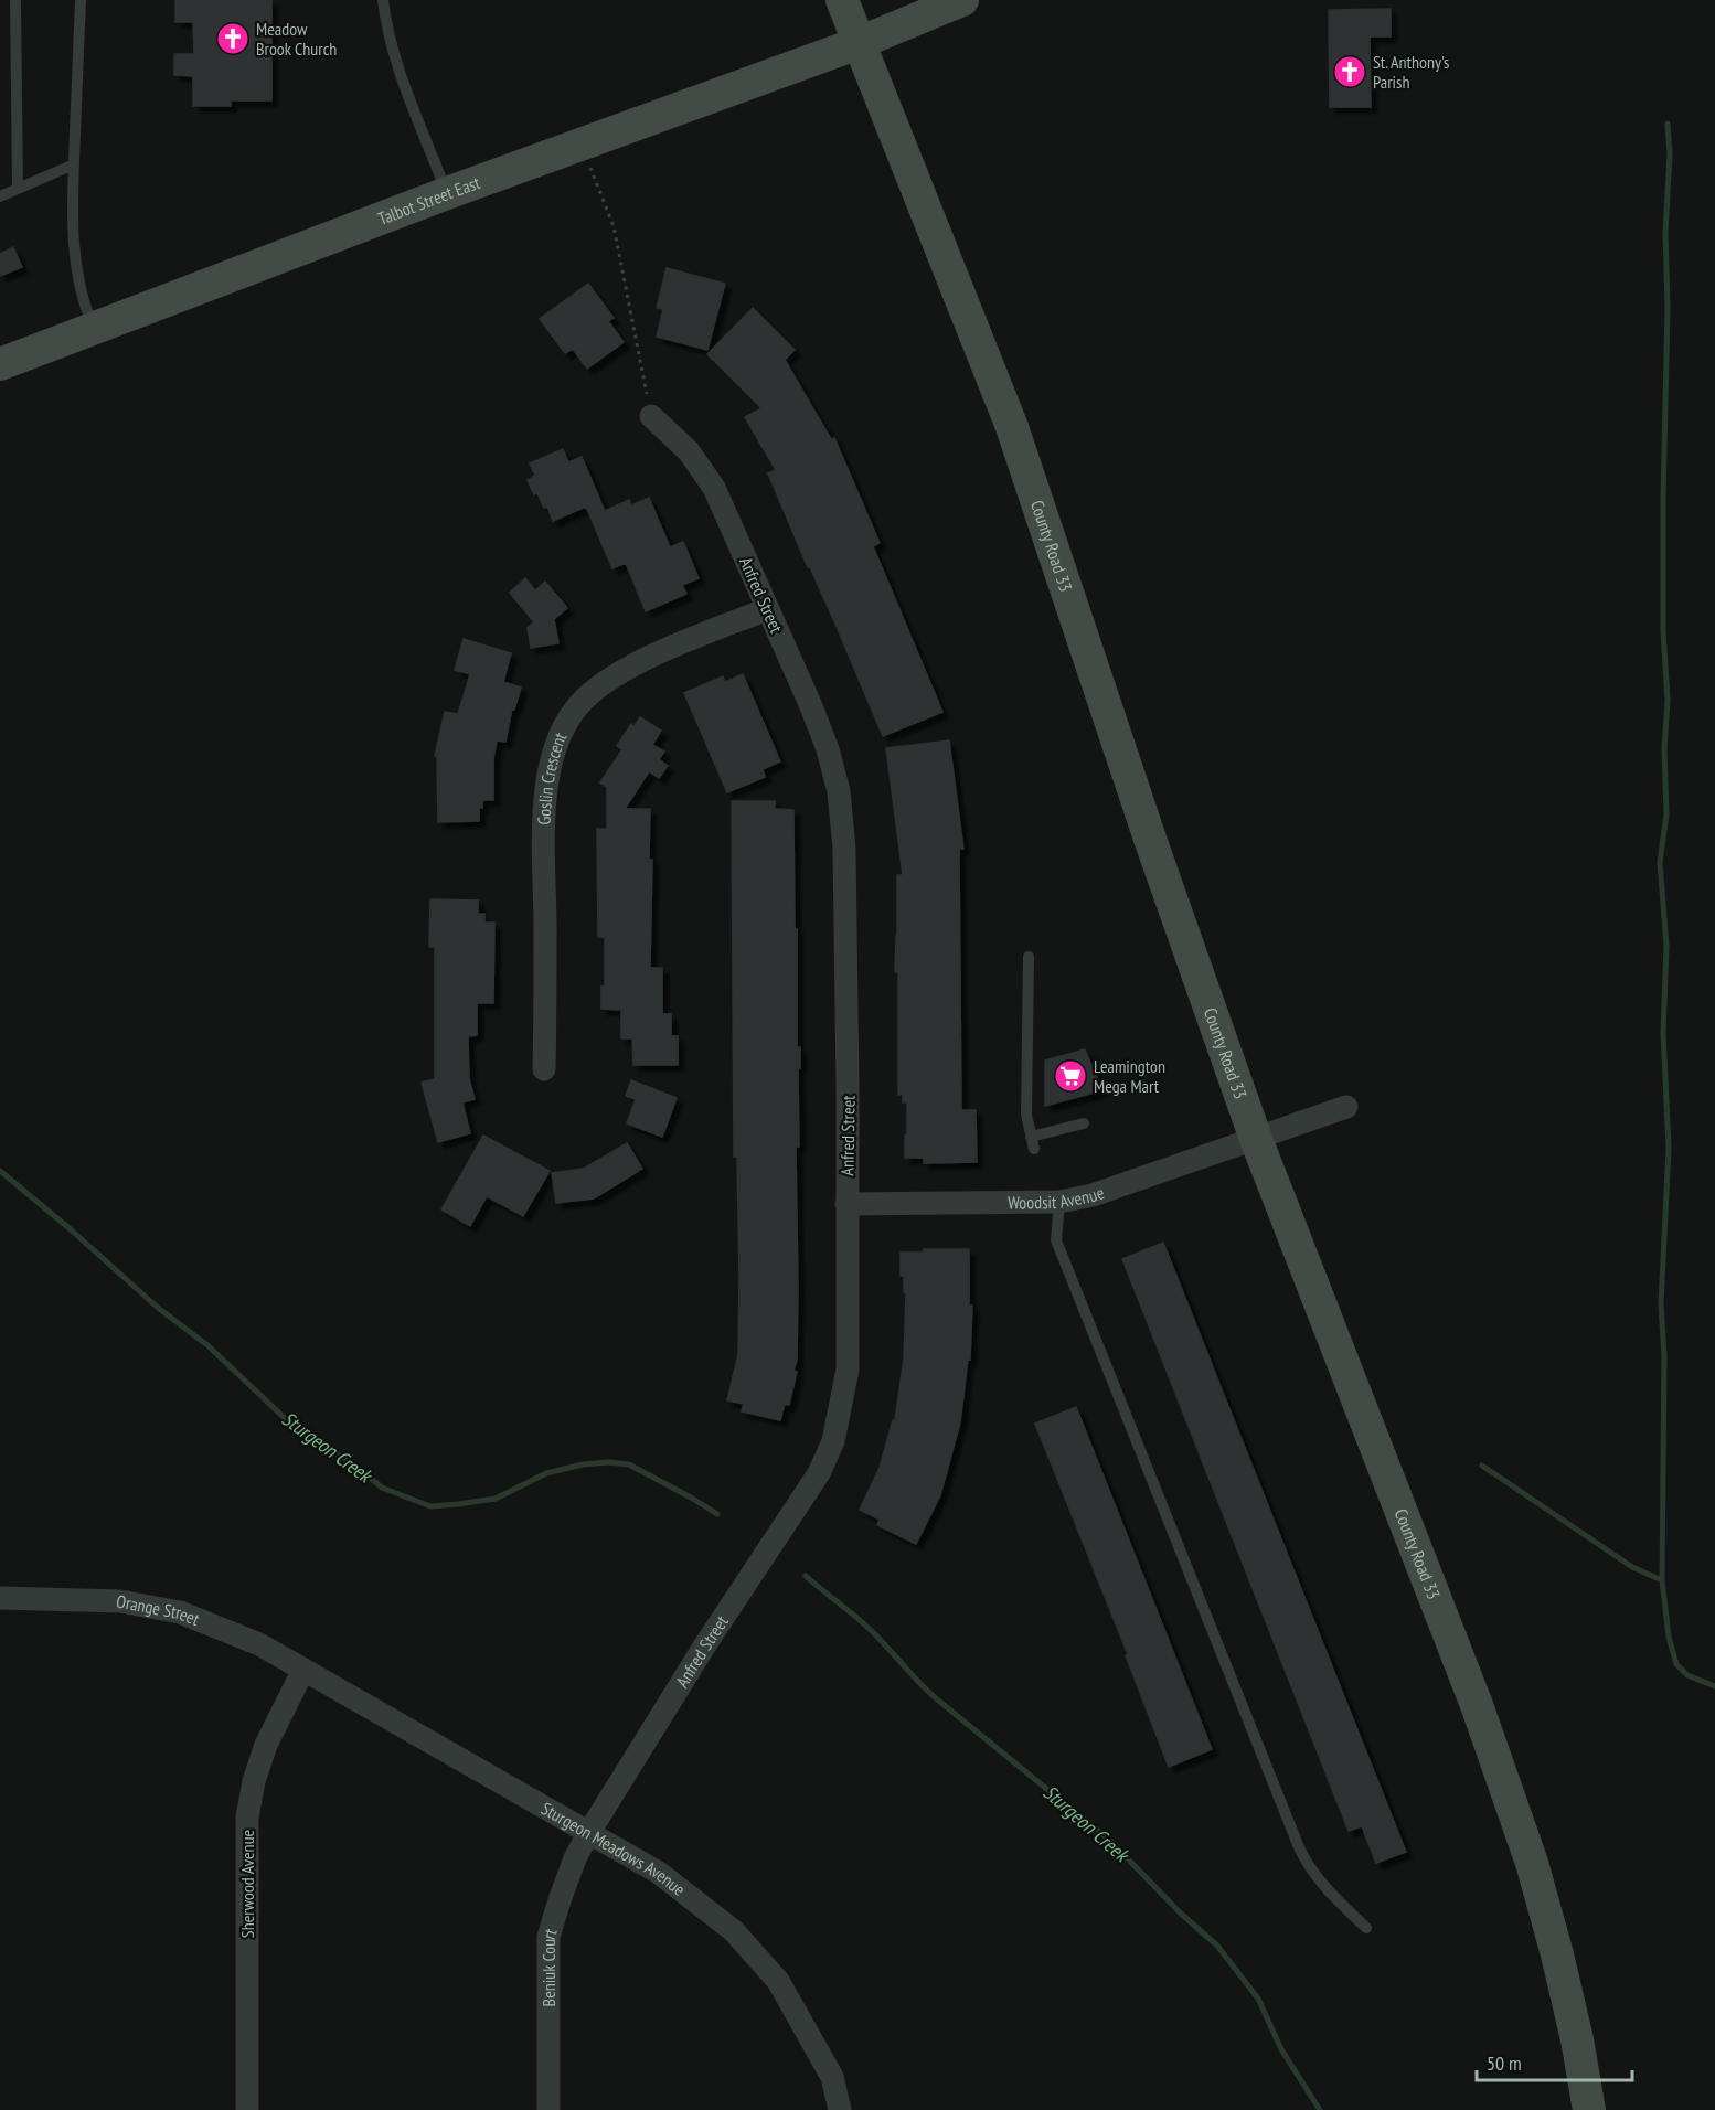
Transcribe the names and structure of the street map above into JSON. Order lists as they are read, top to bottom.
{
  "streets": {
    "main road": ["Talbot Street East", "County Road 33"],
    "street": [
      "Anfred Street",
      "Goslin Crescent",
      "Woodsit Avenue",
      "Orange Street",
      "Sturgeon Meadows Avenue",
      "Sherwood Avenue",
      "Beniuk Court"
    ]
  },
  "crossings": [
    ["Talbot Street East", "County Road 33"],
    ["County Road 33", "Woodsit Avenue"],
    ["Anfred Street", "Goslin Crescent"],
    ["Anfred Street", "Woodsit Avenue"],
    ["Anfred Street", "Sturgeon Meadows Avenue"],
    ["Anfred Street", "Beniuk Court"],
    ["Orange Street", "Sturgeon Meadows Avenue"],
    ["Orange Street", "Sherwood Avenue"],
    ["Sturgeon Meadows Avenue", "Sherwood Avenue"],
    ["Sturgeon Meadows Avenue", "Beniuk Court"]
  ],
  "water": ["Sturgeon Creek"],
  "places": {
    "church": ["Meadow Brook Church", "St. Anthony's Parish"],
    "supermarket": ["Leamington Mega Mart"]
  },
  "scale_bar": "50 m"
}
